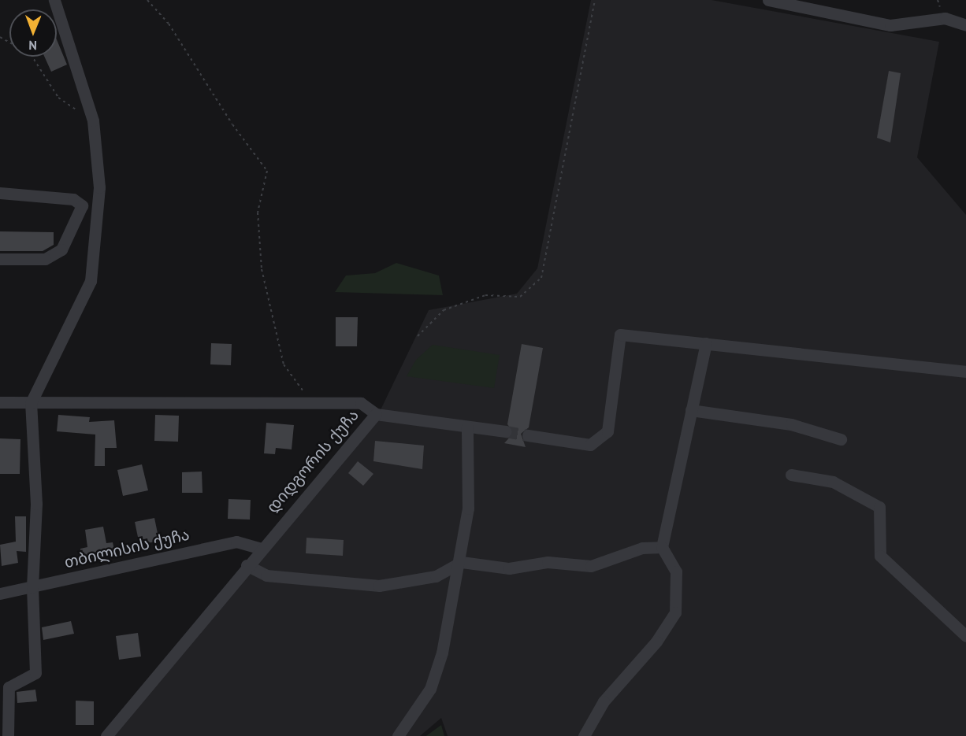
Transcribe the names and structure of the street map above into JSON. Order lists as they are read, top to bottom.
{
  "streets": {
    "street": ["დიდგორის ქუჩა", "თბილისის ქუჩა"]
  },
  "crossings": [
    ["დიდგორის ქუჩა", "თბილისის ქუჩა"]
  ],
  "north": "bottom"
}
